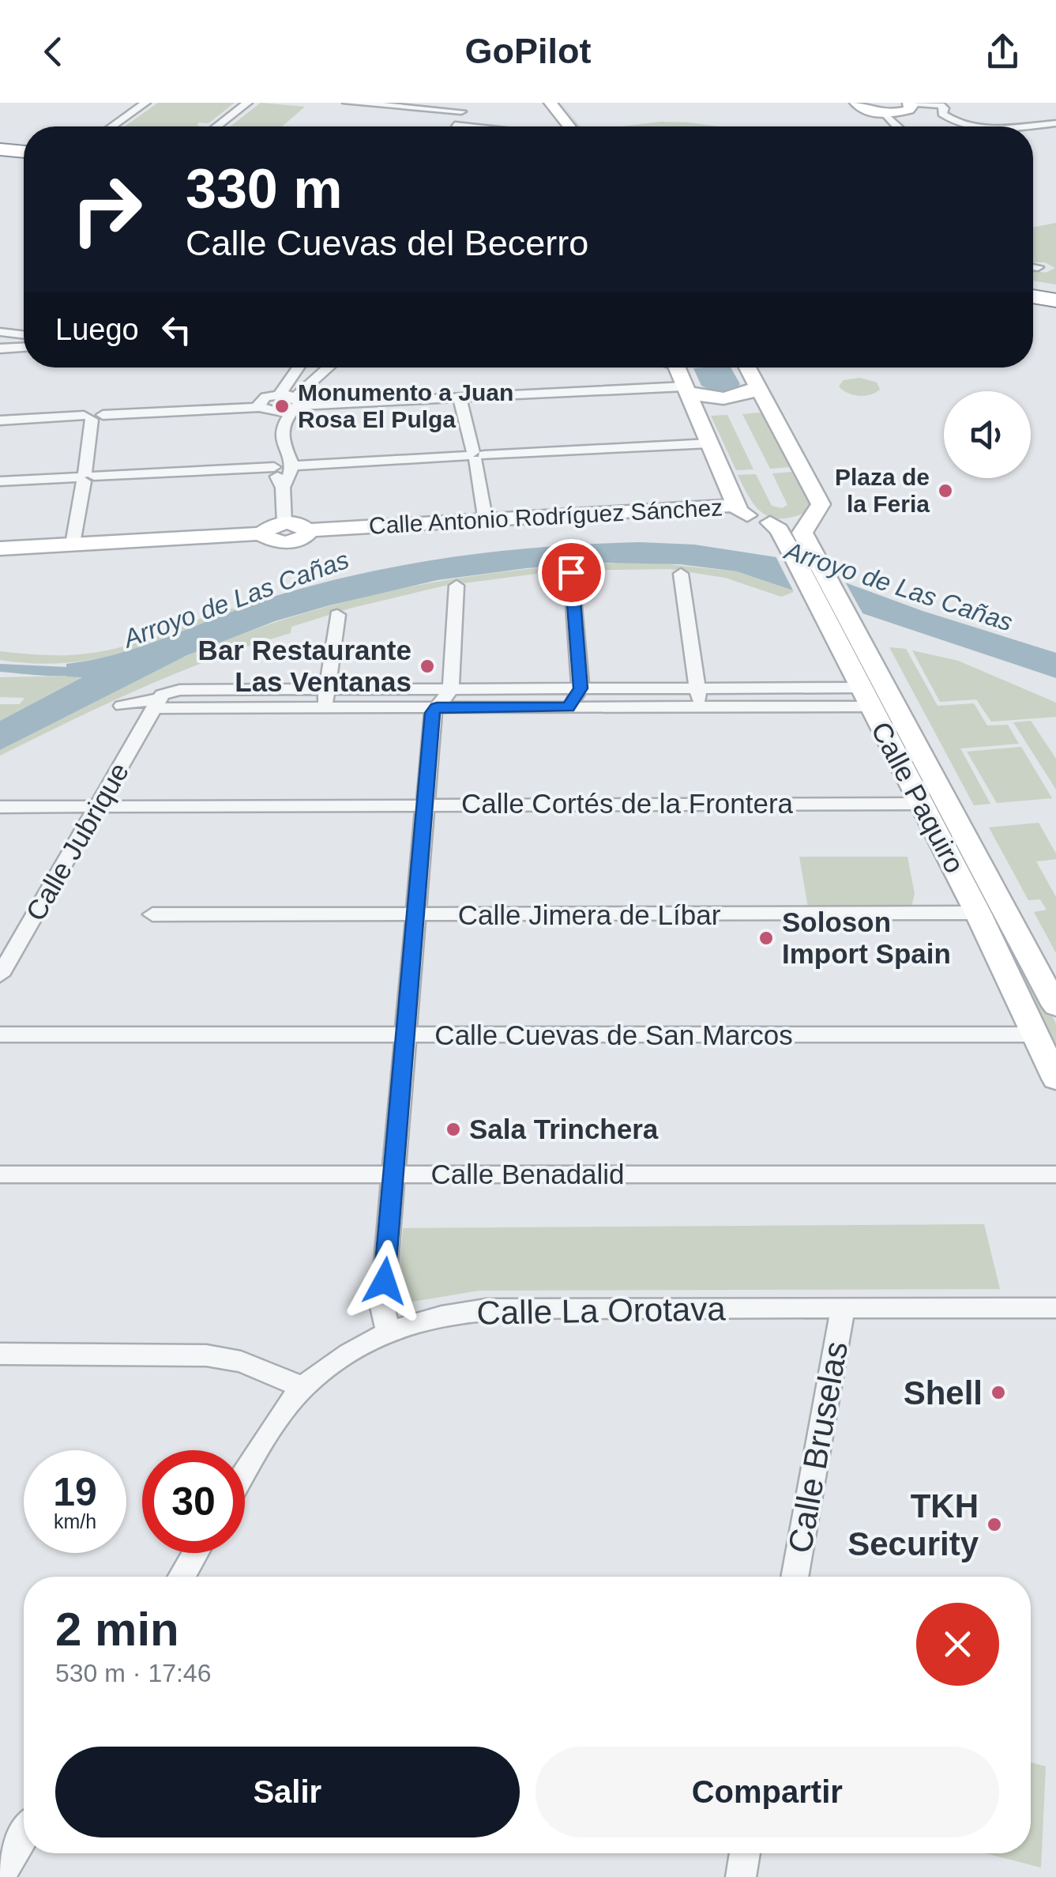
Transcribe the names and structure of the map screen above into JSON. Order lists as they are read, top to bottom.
{
  "streets": {
    "main road": ["Calle Antonio Rodríguez Sánchez", "Calle Paquiro"],
    "street": [
      "Calle Cortés de la Frontera",
      "Calle Jubrique",
      "Calle Jimera de Líbar",
      "Calle Cuevas de San Marcos",
      "Calle Benadalid",
      "Calle La Orotava",
      "Calle Bruselas"
    ]
  },
  "crossings": [
    ["Calle Paquiro", "Calle Cortés de la Frontera"],
    ["Calle Paquiro", "Calle Jimera de Líbar"],
    ["Calle Paquiro", "Calle Cuevas de San Marcos"],
    ["Calle Cortés de la Frontera", "Calle Jubrique"],
    ["Calle La Orotava", "Calle Bruselas"]
  ],
  "water": ["Arroyo de Las Cañas"],
  "places": [
    "Monumento a Juan Rosa El Pulga",
    "Plaza de la Feria",
    "Bar Restaurante Las Ventanas",
    "Soloson Import Spain",
    "Sala Trinchera",
    "Shell",
    "TKH Security"
  ],
  "page": {
    "header": "GoPilot",
    "turn": ["330 m", "Calle Cuevas del Becerro"],
    "then": "Luego",
    "speed": "19 km/h",
    "limit": "30",
    "heading": ["2 min", "530 m · 17:46"],
    "buttons": ["Salir", "Compartir"]
  }
}
